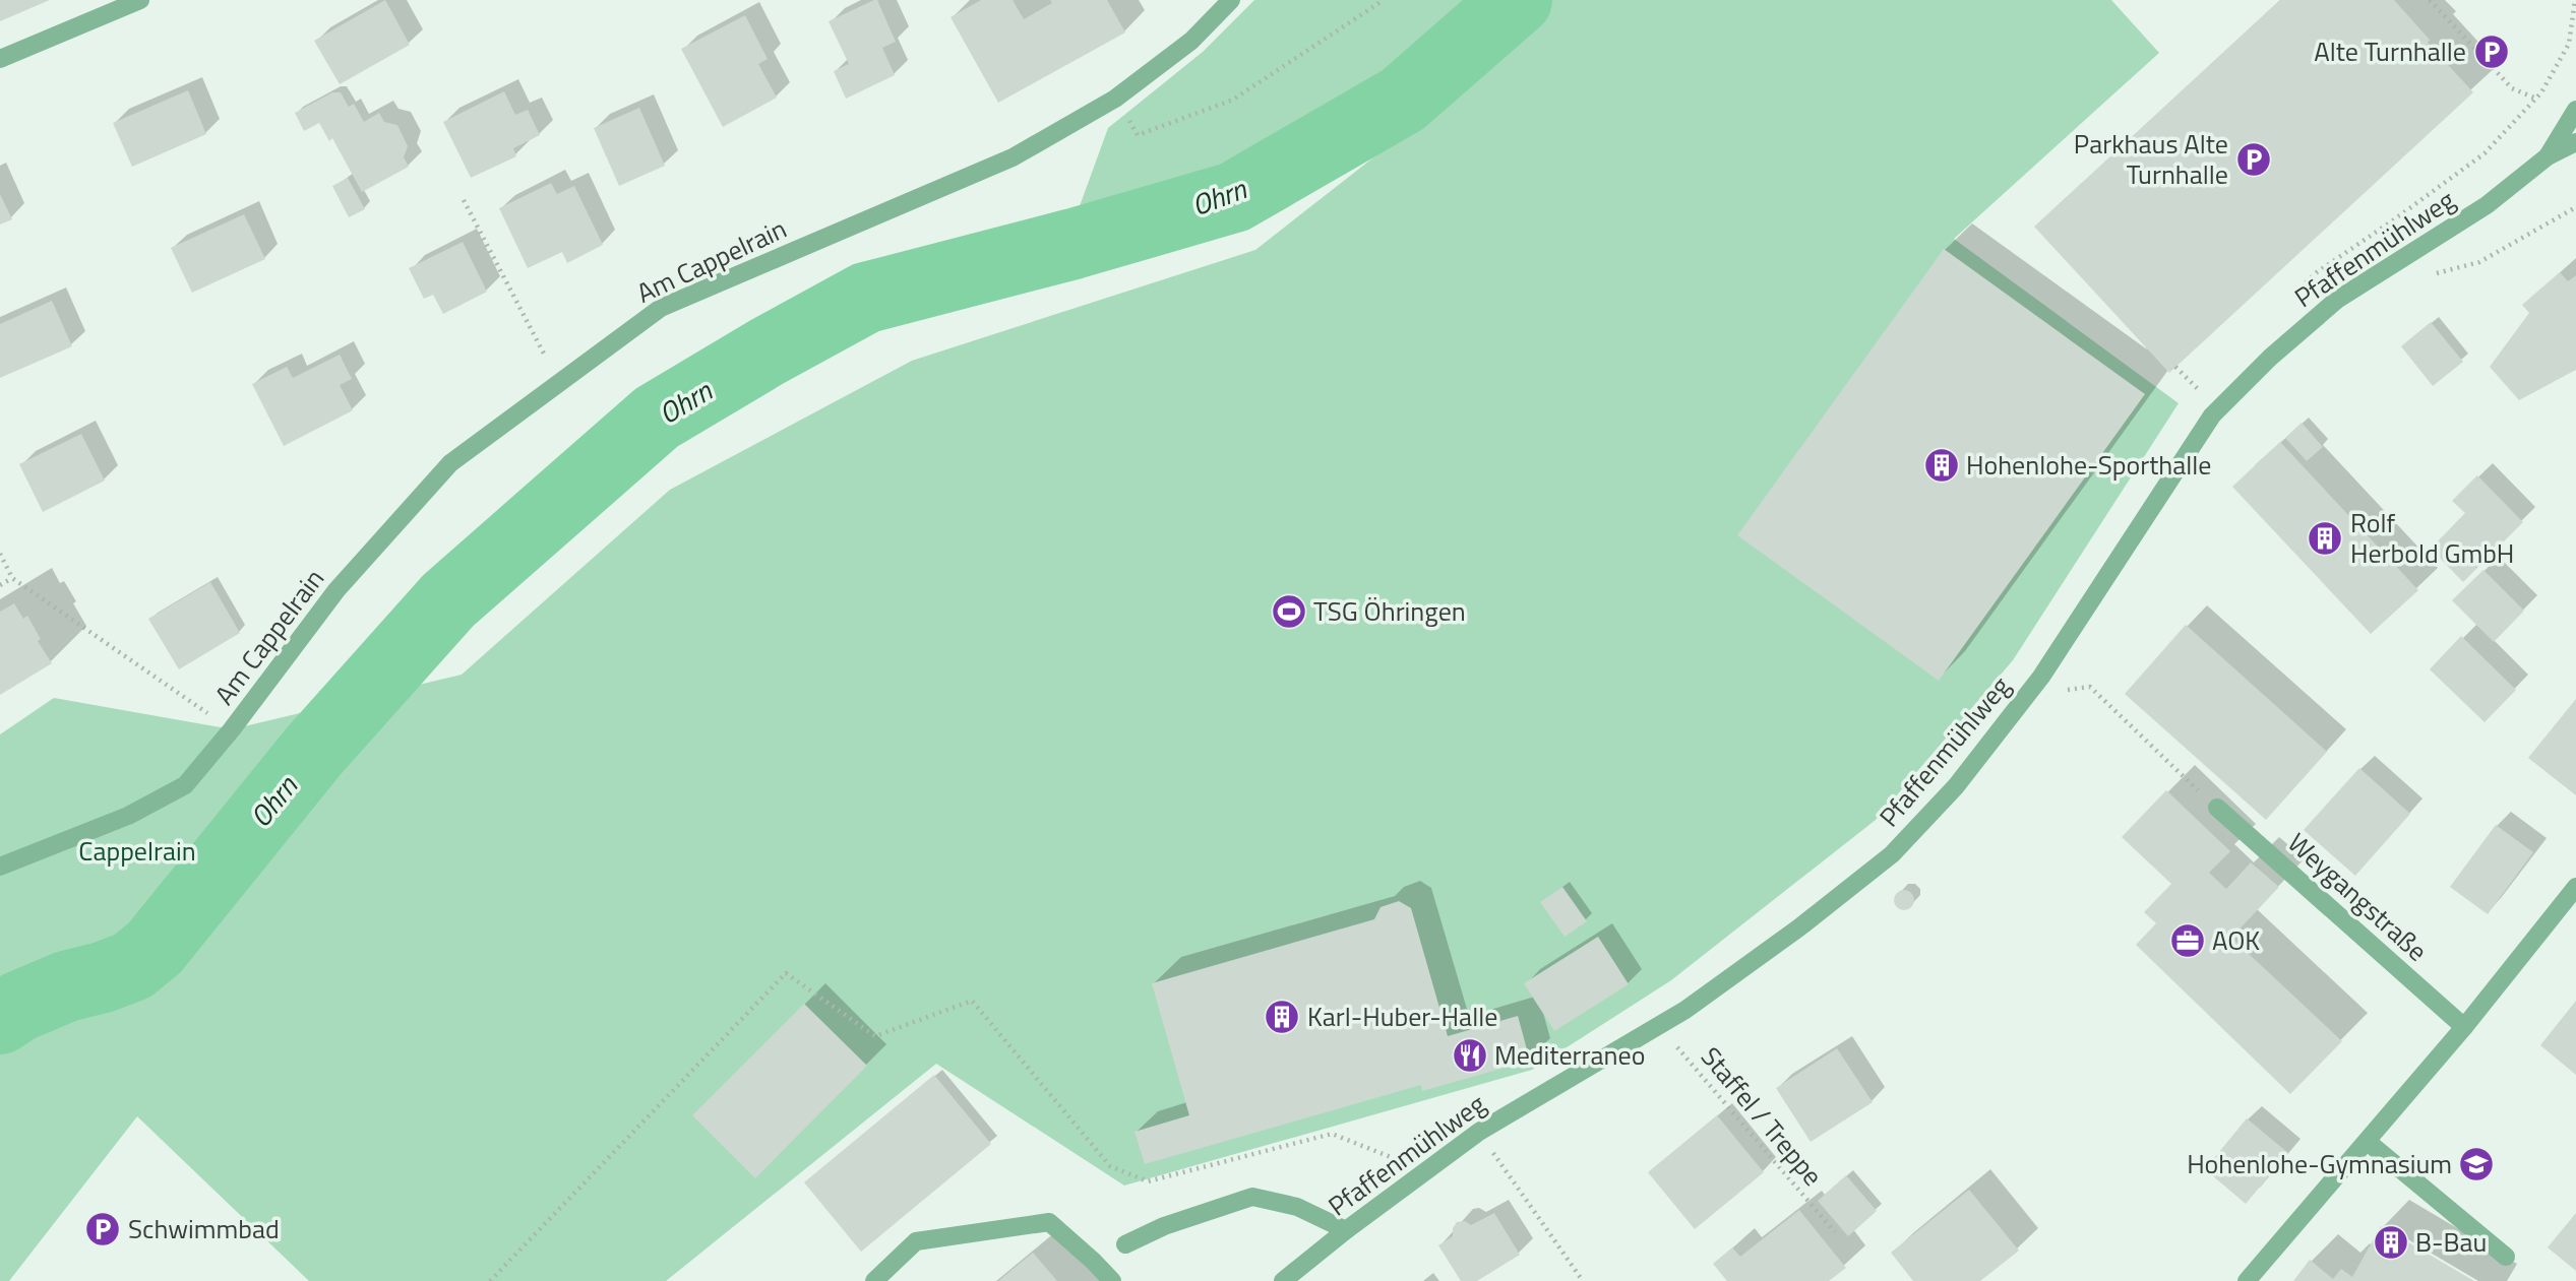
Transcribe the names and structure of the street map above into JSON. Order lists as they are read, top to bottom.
{
  "streets": {
    "street": ["Pfaffenmühlweg", "Am Cappelrain", "Weygangstraße"],
    "path": ["Staffel / Treppe"]
  },
  "crossings": [
    ["Pfaffenmühlweg", "Staffel / Treppe"]
  ],
  "water": ["Ohrn"],
  "parks": ["Cappelrain"],
  "places": {
    "parking": ["Alte Turnhalle", "Parkhaus Alte Turnhalle", "Schwimmbad"],
    "building": [
      "Hohenlohe-Sporthalle",
      "Rolf Herbold GmbH",
      "Karl-Huber-Halle",
      "B-Bau"
    ],
    "sports": ["TSG Öhringen"],
    "office": ["AOK"],
    "restaurant": ["Mediterraneo"],
    "school or university": ["Hohenlohe-Gymnasium"]
  }
}
